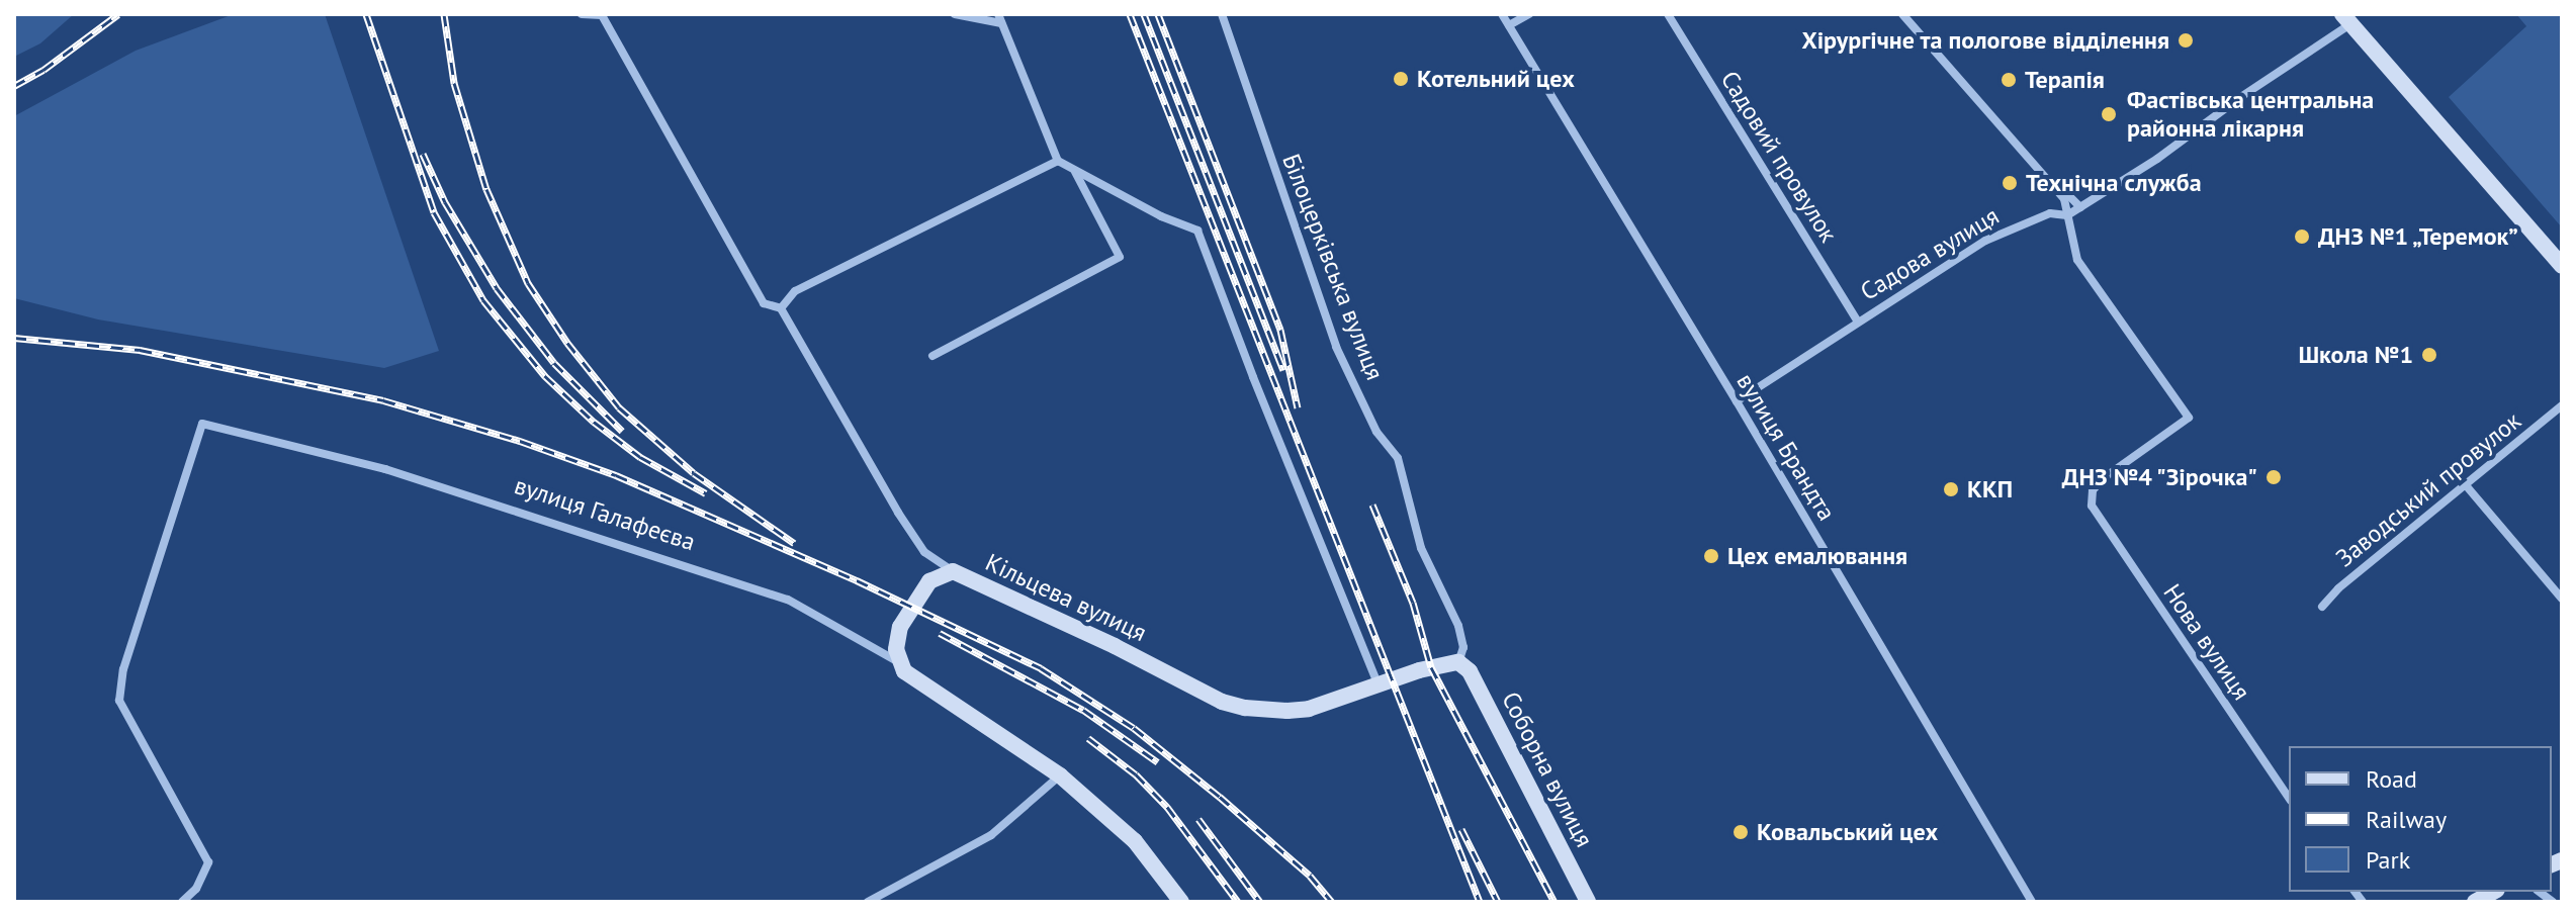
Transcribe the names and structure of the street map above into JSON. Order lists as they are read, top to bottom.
{
  "streets": {
    "main road": ["вулиця Галафеєва", "Кільцева вулиця", "Соборна вулиця"],
    "street": [
      "Садовий провулок",
      "Садова вулиця",
      "Білоцерківська вулиця",
      "вулиця Брандта",
      "Заводський провулок",
      "Нова вулиця"
    ]
  },
  "crossings": [
    ["Садовий провулок", "Садова вулиця"],
    ["Садова вулиця", "вулиця Брандта"],
    ["Садова вулиця", "Нова вулиця"],
    ["Білоцерківська вулиця", "Кільцева вулиця"],
    ["Білоцерківська вулиця", "Соборна вулиця"],
    ["Кільцева вулиця", "Соборна вулиця"]
  ],
  "places": [
    "Хірургічне та пологове відділення",
    "Котельний цех",
    "Терапія",
    "Фастівська центральна районна лікарня",
    "Технічна служба",
    "ДНЗ №1 „Теремок”",
    "Школа №1",
    "ДНЗ №4 \"Зірочка\"",
    "ККП",
    "Цех емалювання",
    "Ковальський цех"
  ],
  "legend": ["Road", "Railway", "Park"]
}
